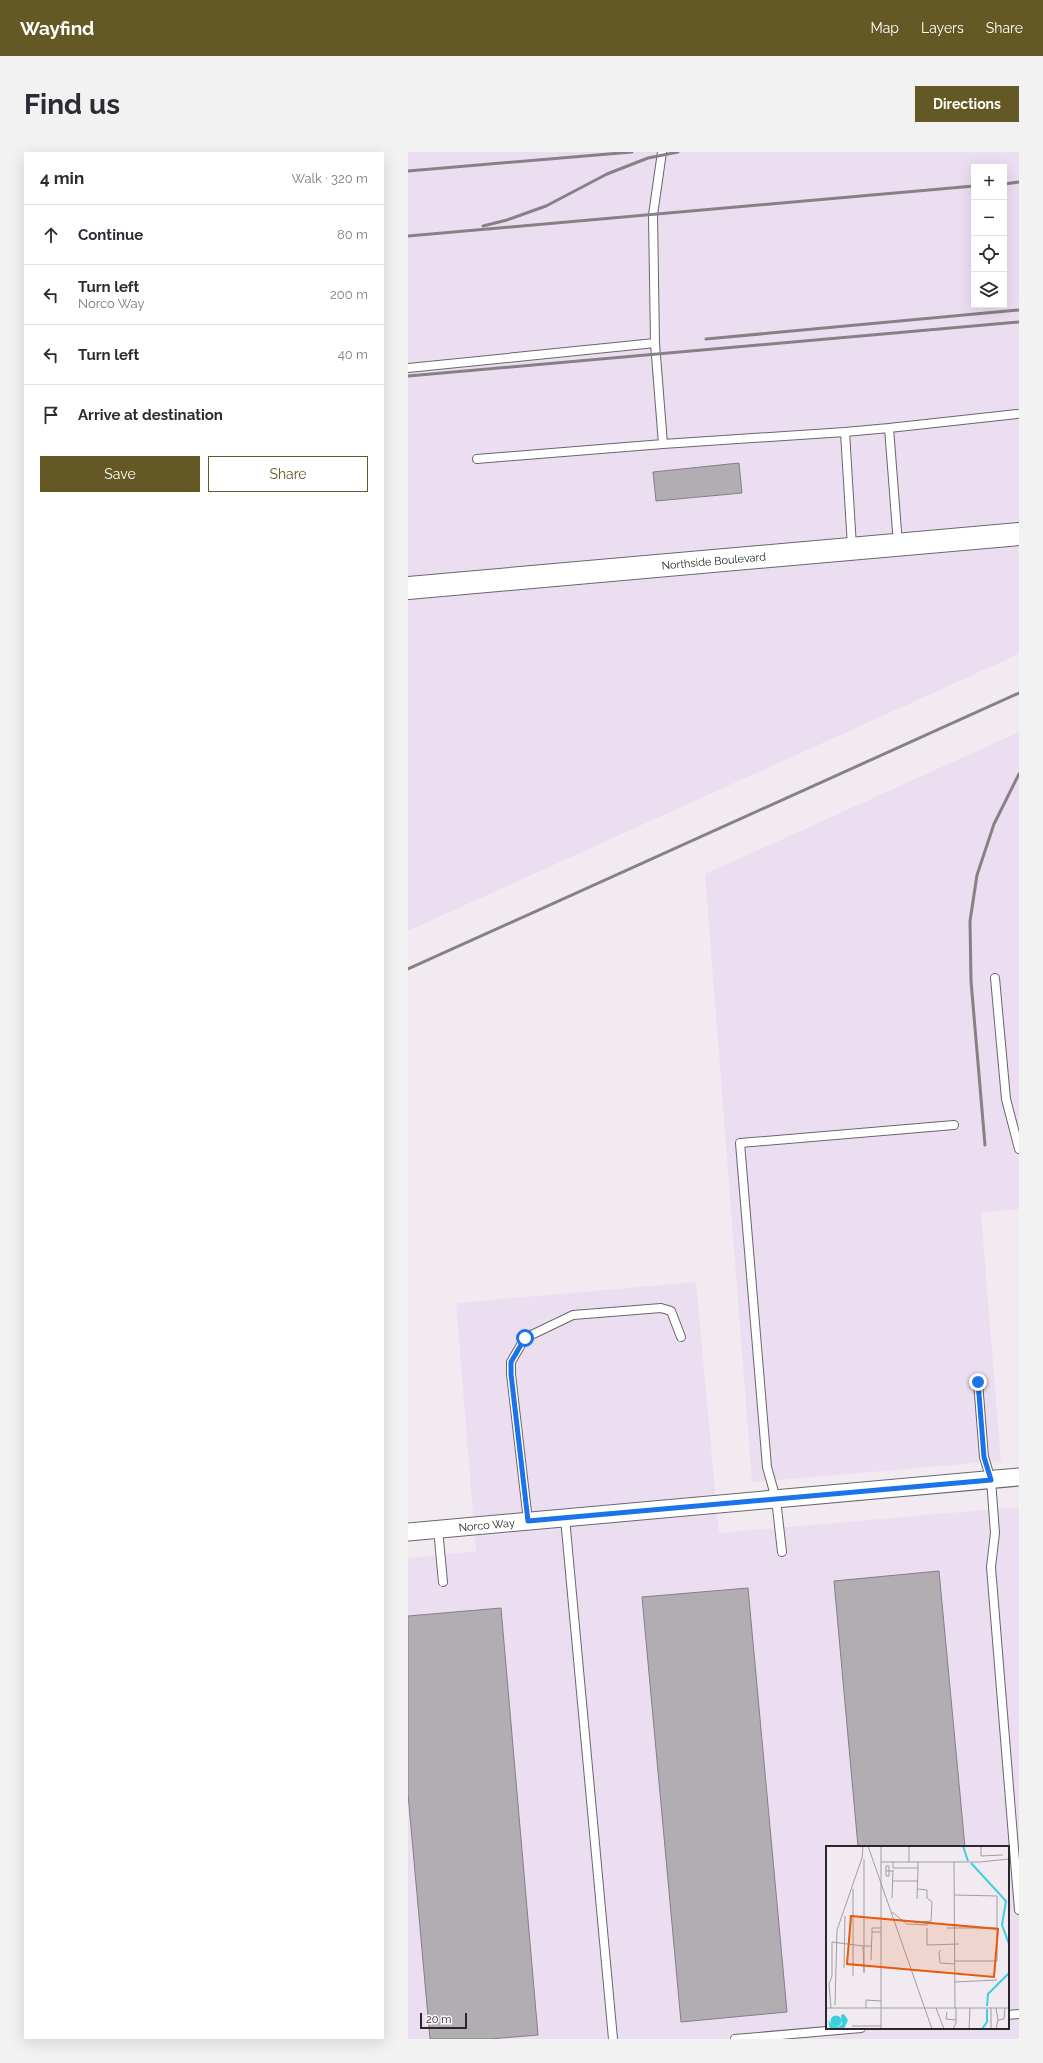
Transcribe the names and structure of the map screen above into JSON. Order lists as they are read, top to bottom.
{
  "streets": {
    "main road": ["Northside Boulevard"],
    "street": ["Norco Way"]
  },
  "scale_bar": "20 m",
  "page": {
    "header": "Wayfind",
    "nav": ["Map", "Layers", "Share"],
    "buttons": [
      "Directions",
      ["Save", "Share"]
    ],
    "title": "Find us",
    "heading": ["4 min", "Walk · 320 m"],
    "map_buttons": ["+", "−"],
    "list": [
      ["Continue", "80 m"],
      ["Turn left", "Norco Way", "200 m"],
      ["Turn left", "40 m"],
      "Arrive at destination"
    ],
    "scale": "20 m"
  }
}
